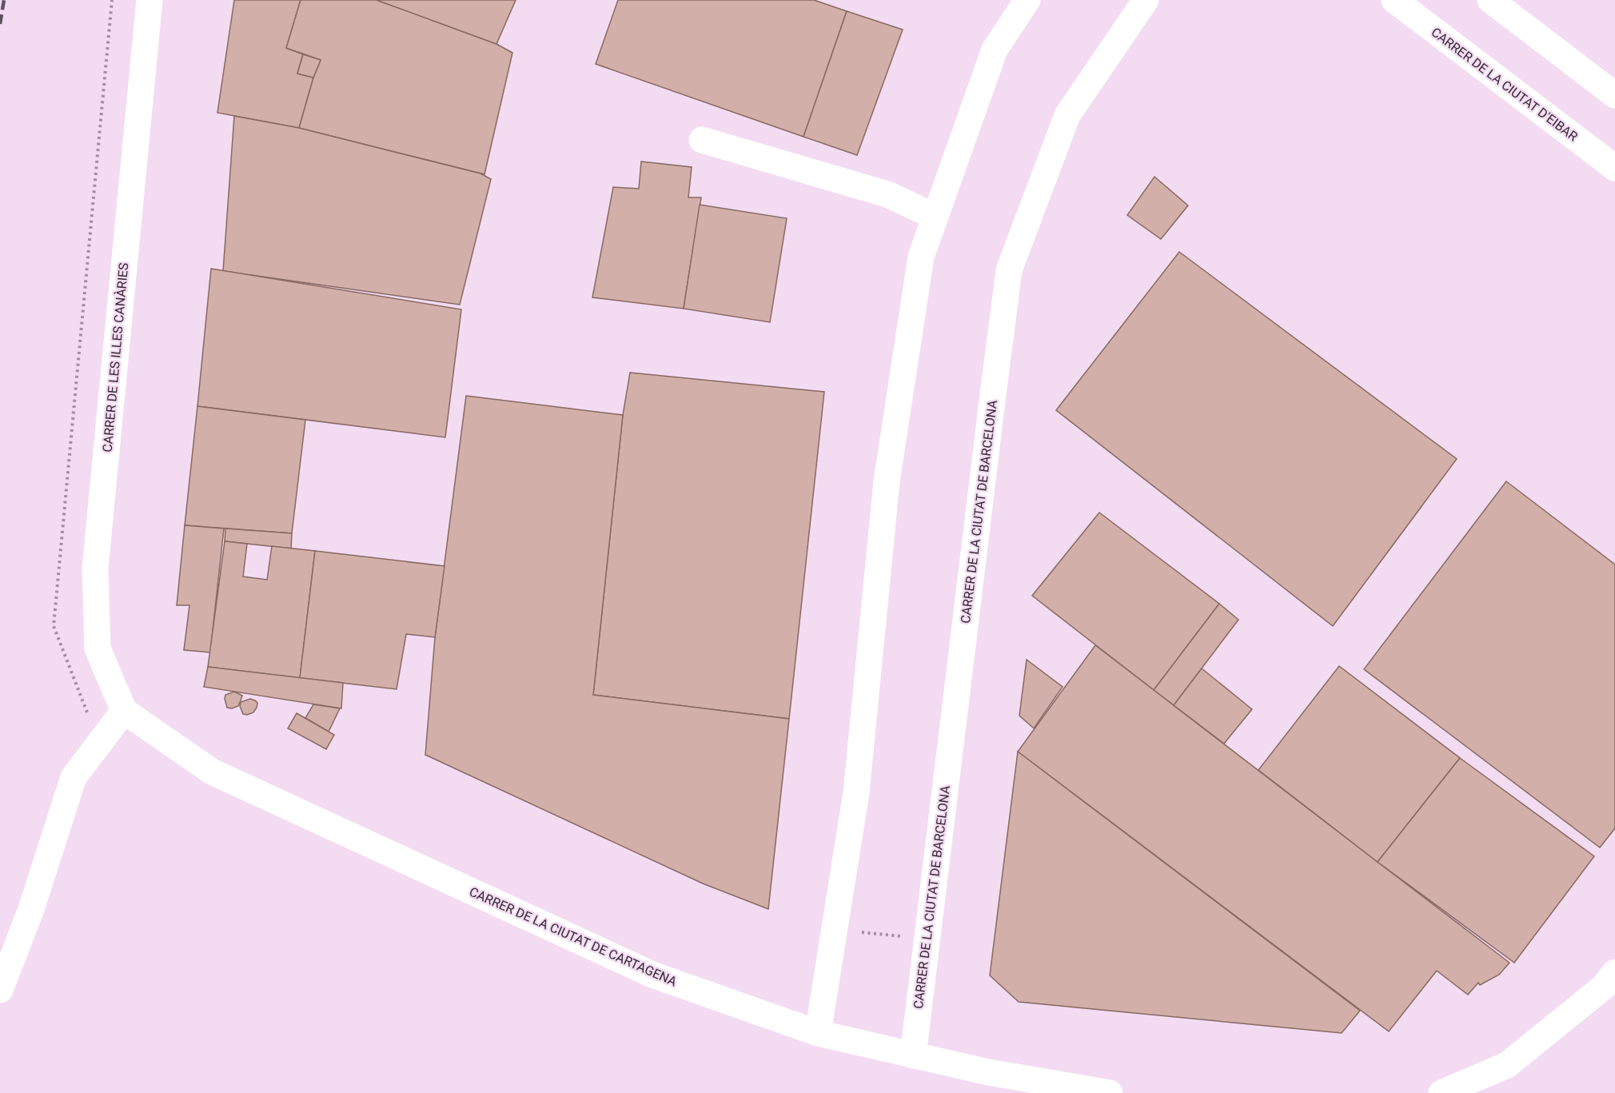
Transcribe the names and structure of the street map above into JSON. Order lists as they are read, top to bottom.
{
  "streets": {
    "street": [
      "CARRER DE LA CIUTAT D'EIBAR",
      "CARRER DE LES ILLES CANÀRIES",
      "CARRER DE LA CIUTAT DE BARCELONA",
      "CARRER DE LA CIUTAT DE CARTAGENA"
    ]
  },
  "crossings": [
    ["CARRER DE LES ILLES CANÀRIES", "CARRER DE LA CIUTAT DE CARTAGENA"],
    ["CARRER DE LA CIUTAT DE BARCELONA", "CARRER DE LA CIUTAT DE CARTAGENA"]
  ]
}
